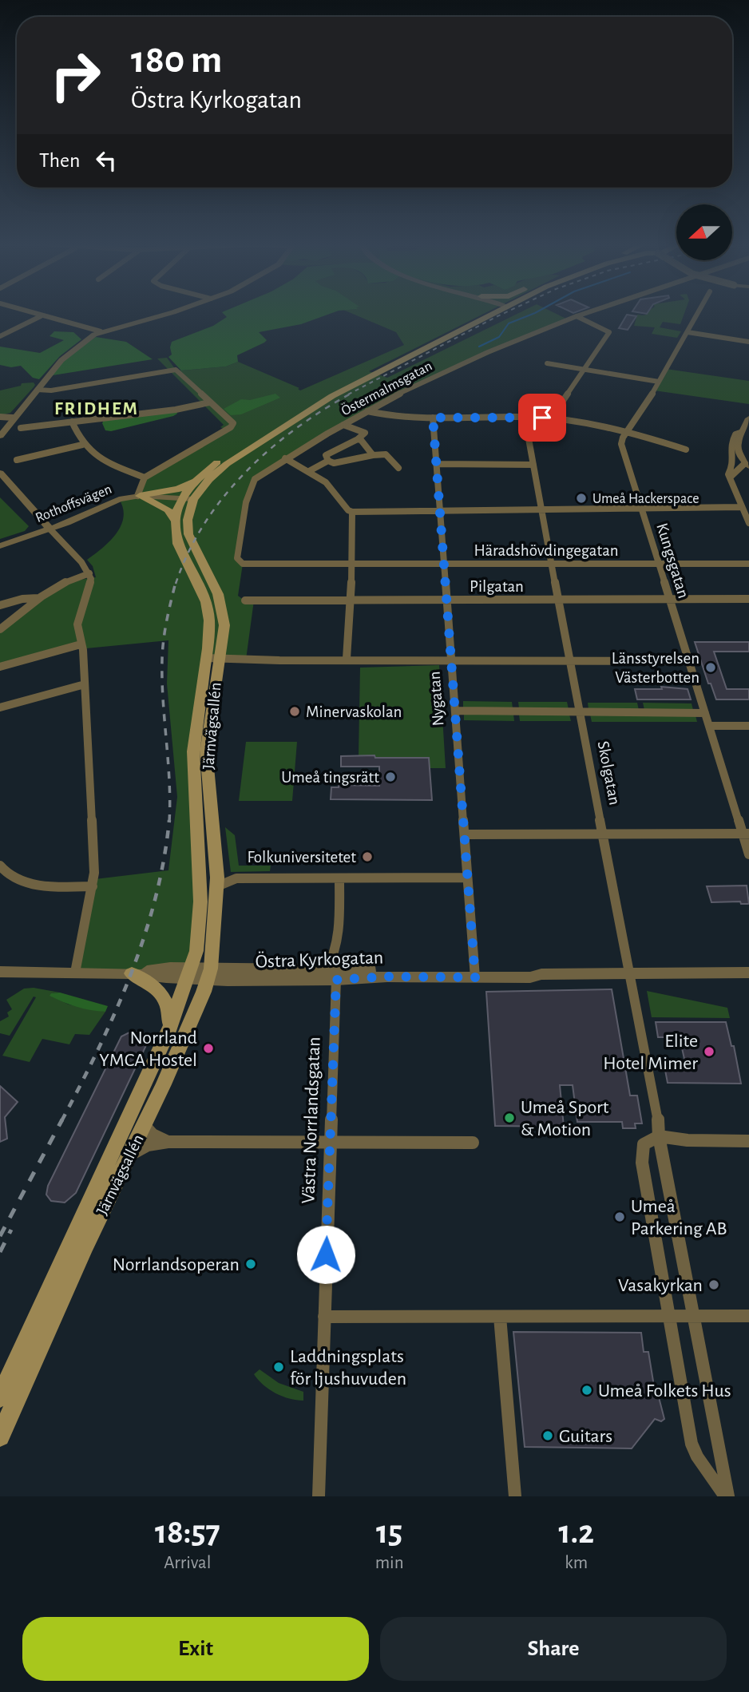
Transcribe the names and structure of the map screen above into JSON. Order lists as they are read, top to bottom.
{
  "streets": {
    "main road": ["Järnvägsallén"],
    "street": [
      "Östermalmsgatan",
      "Rothoffsvägen",
      "Häradshövdingegatan",
      "Kungsgatan",
      "Pilgatan",
      "Nygatan",
      "Skolgatan",
      "Östra Kyrkogatan",
      "Västra Norrlandsgatan"
    ]
  },
  "crossings": [
    ["Östermalmsgatan", "Häradshövdingegatan"],
    ["Rothoffsvägen", "Järnvägsallén"],
    ["Häradshövdingegatan", "Kungsgatan"],
    ["Häradshövdingegatan", "Nygatan"],
    ["Häradshövdingegatan", "Skolgatan"],
    ["Kungsgatan", "Pilgatan"],
    ["Pilgatan", "Nygatan"],
    ["Pilgatan", "Skolgatan"],
    ["Nygatan", "Östra Kyrkogatan"],
    ["Järnvägsallén", "Östra Kyrkogatan"],
    ["Skolgatan", "Östra Kyrkogatan"],
    ["Östra Kyrkogatan", "Västra Norrlandsgatan"]
  ],
  "districts": ["FRIDHEM"],
  "places": [
    "Umeå Hackerspace",
    "Länsstyrelsen Västerbotten",
    "Minervaskolan",
    "Umeå tingsrätt",
    "Folkuniversitetet",
    "Norrland YMCA Hostel",
    "Elite Hotel Mimer",
    "Umeå Sport & Motion",
    "Umeå Parkering AB",
    "Norrlandsoperan",
    "Vasakyrkan",
    "Laddningsplats för ljushuvuden",
    "Umeå Folkets Hus",
    "Guitars"
  ],
  "north": "left",
  "page": {
    "turn": ["180 m", "Östra Kyrkogatan"],
    "then": "Then",
    "eta": [
      "18:57",
      "Arrival",
      "15",
      "min",
      "1.2",
      "km"
    ],
    "buttons": ["Exit", "Share"]
  }
}
